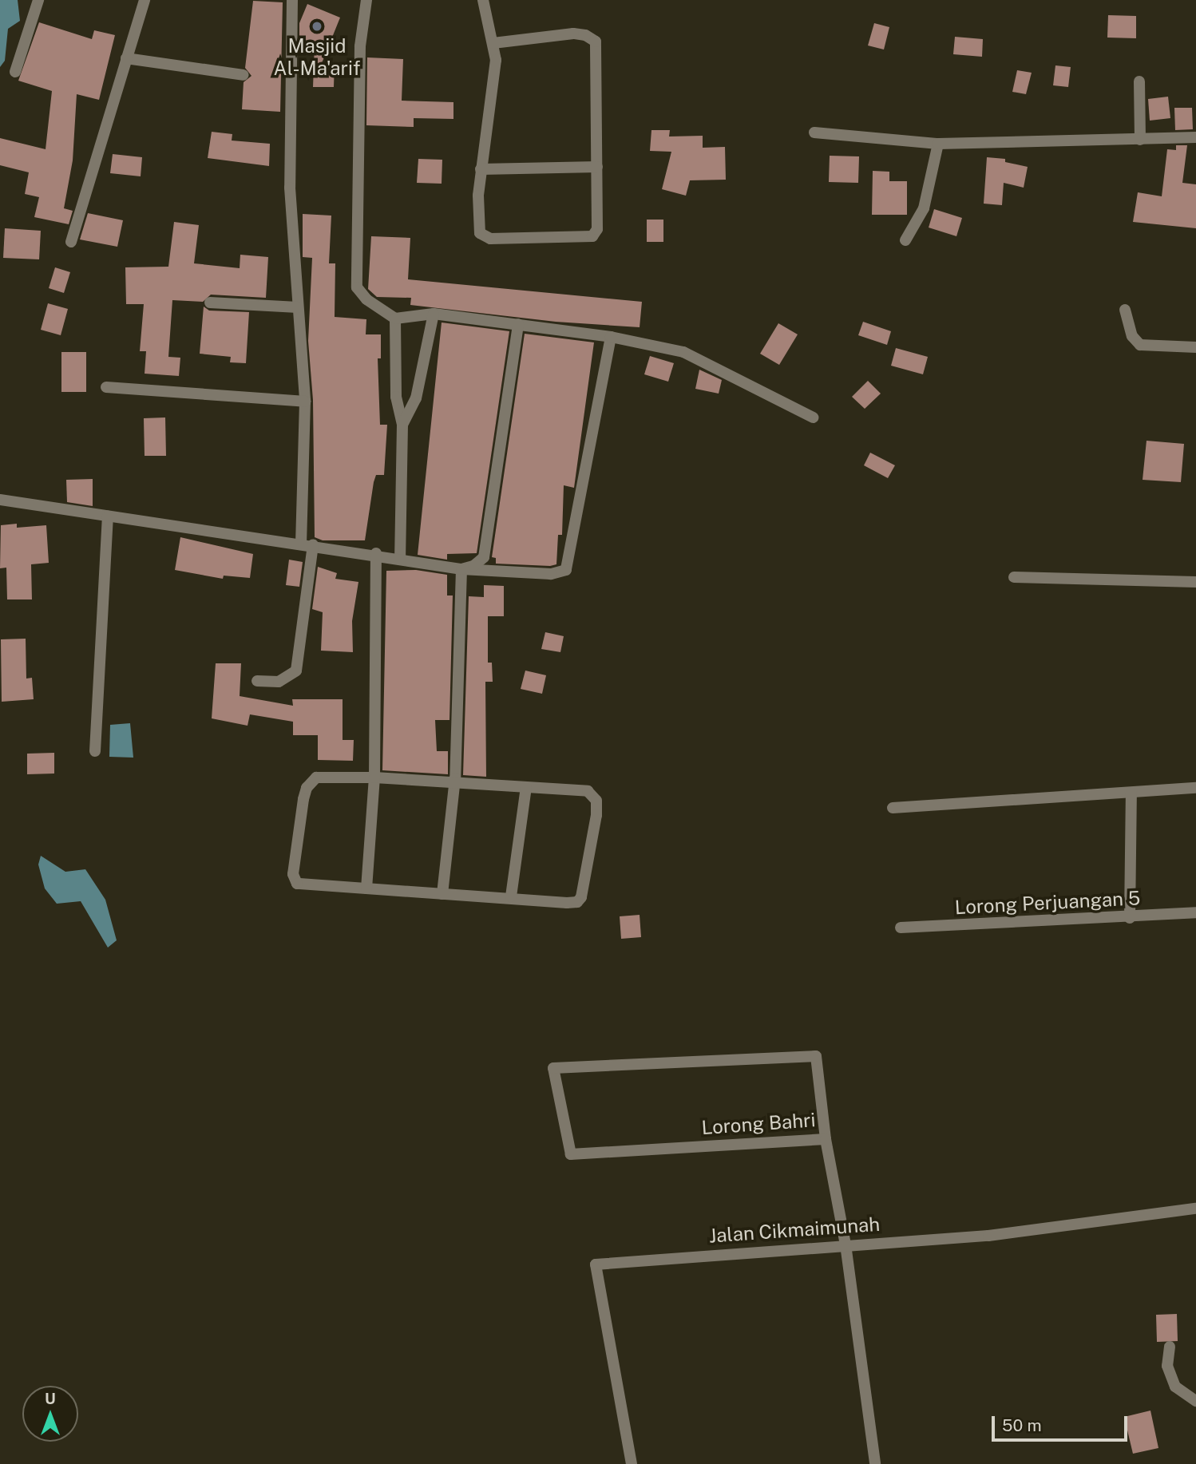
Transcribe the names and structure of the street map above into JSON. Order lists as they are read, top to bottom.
{
  "streets": {
    "street": ["Lorong Perjuangan 5", "Lorong Bahri", "Jalan Cikmaimunah"]
  },
  "places": ["Masjid Al-Ma'arif"],
  "scale_bar": "50 m",
  "north": "top"
}
